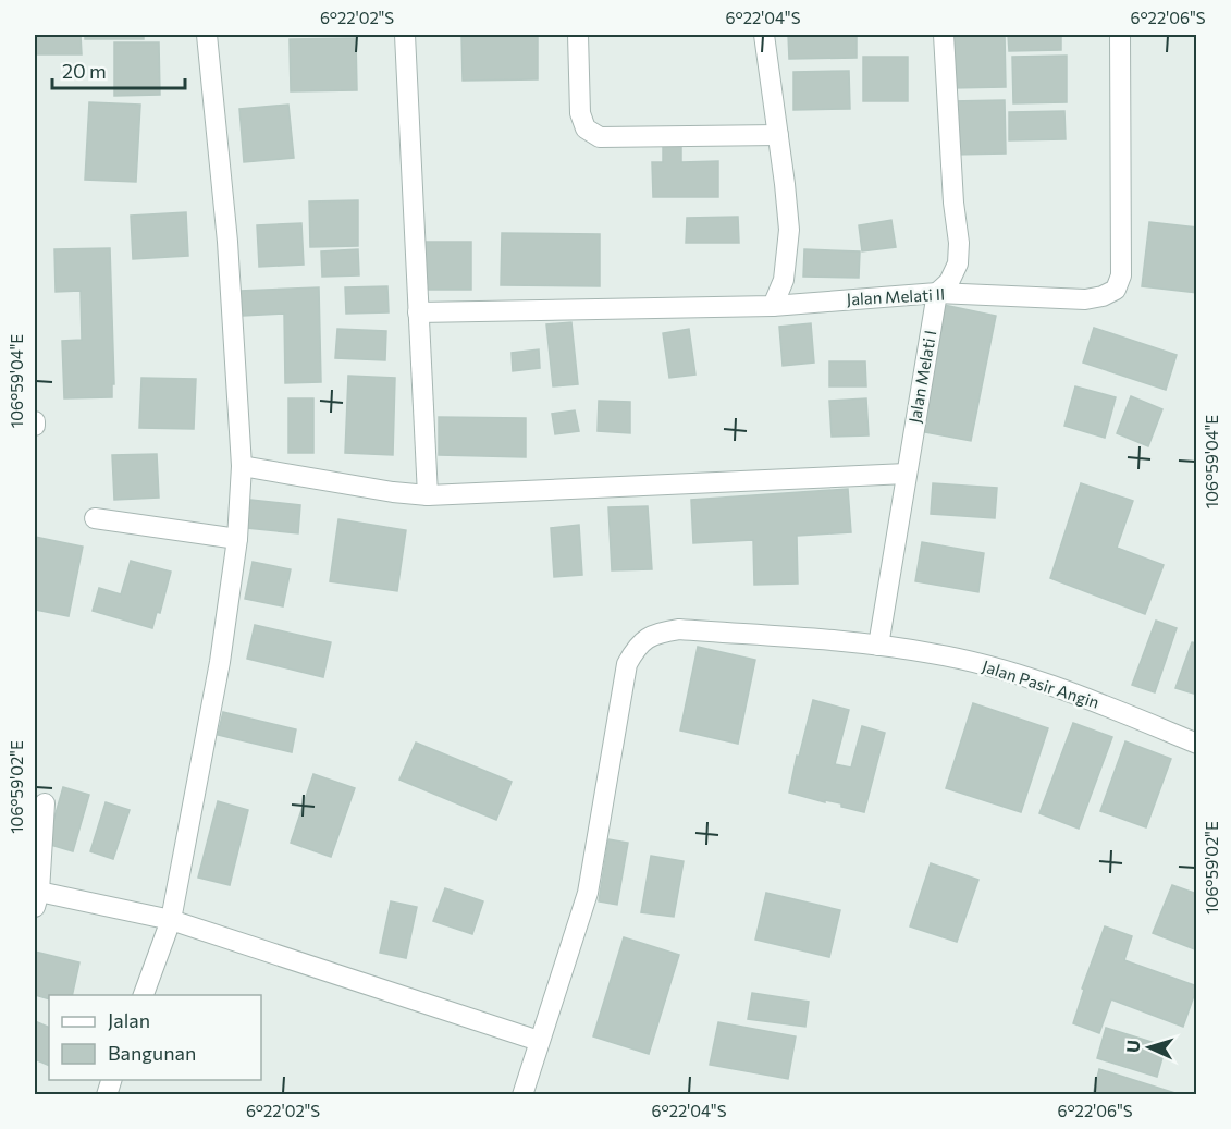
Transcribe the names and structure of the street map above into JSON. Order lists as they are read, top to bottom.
{
  "streets": {
    "street": ["Jalan Melati II", "Jalan Melati I", "Jalan Pasir Angin"]
  },
  "crossings": [
    ["Jalan Melati II", "Jalan Melati I"],
    ["Jalan Melati I", "Jalan Pasir Angin"]
  ],
  "legend": ["Jalan", "Bangunan"],
  "scale_bar": "20 m",
  "north": "left",
  "coordinates": [
    "6°22'02\"S",
    "6°22'04\"S",
    "6°22'06\"S",
    "106°59'04\"E",
    "106°59'02\"E"
  ]
}
